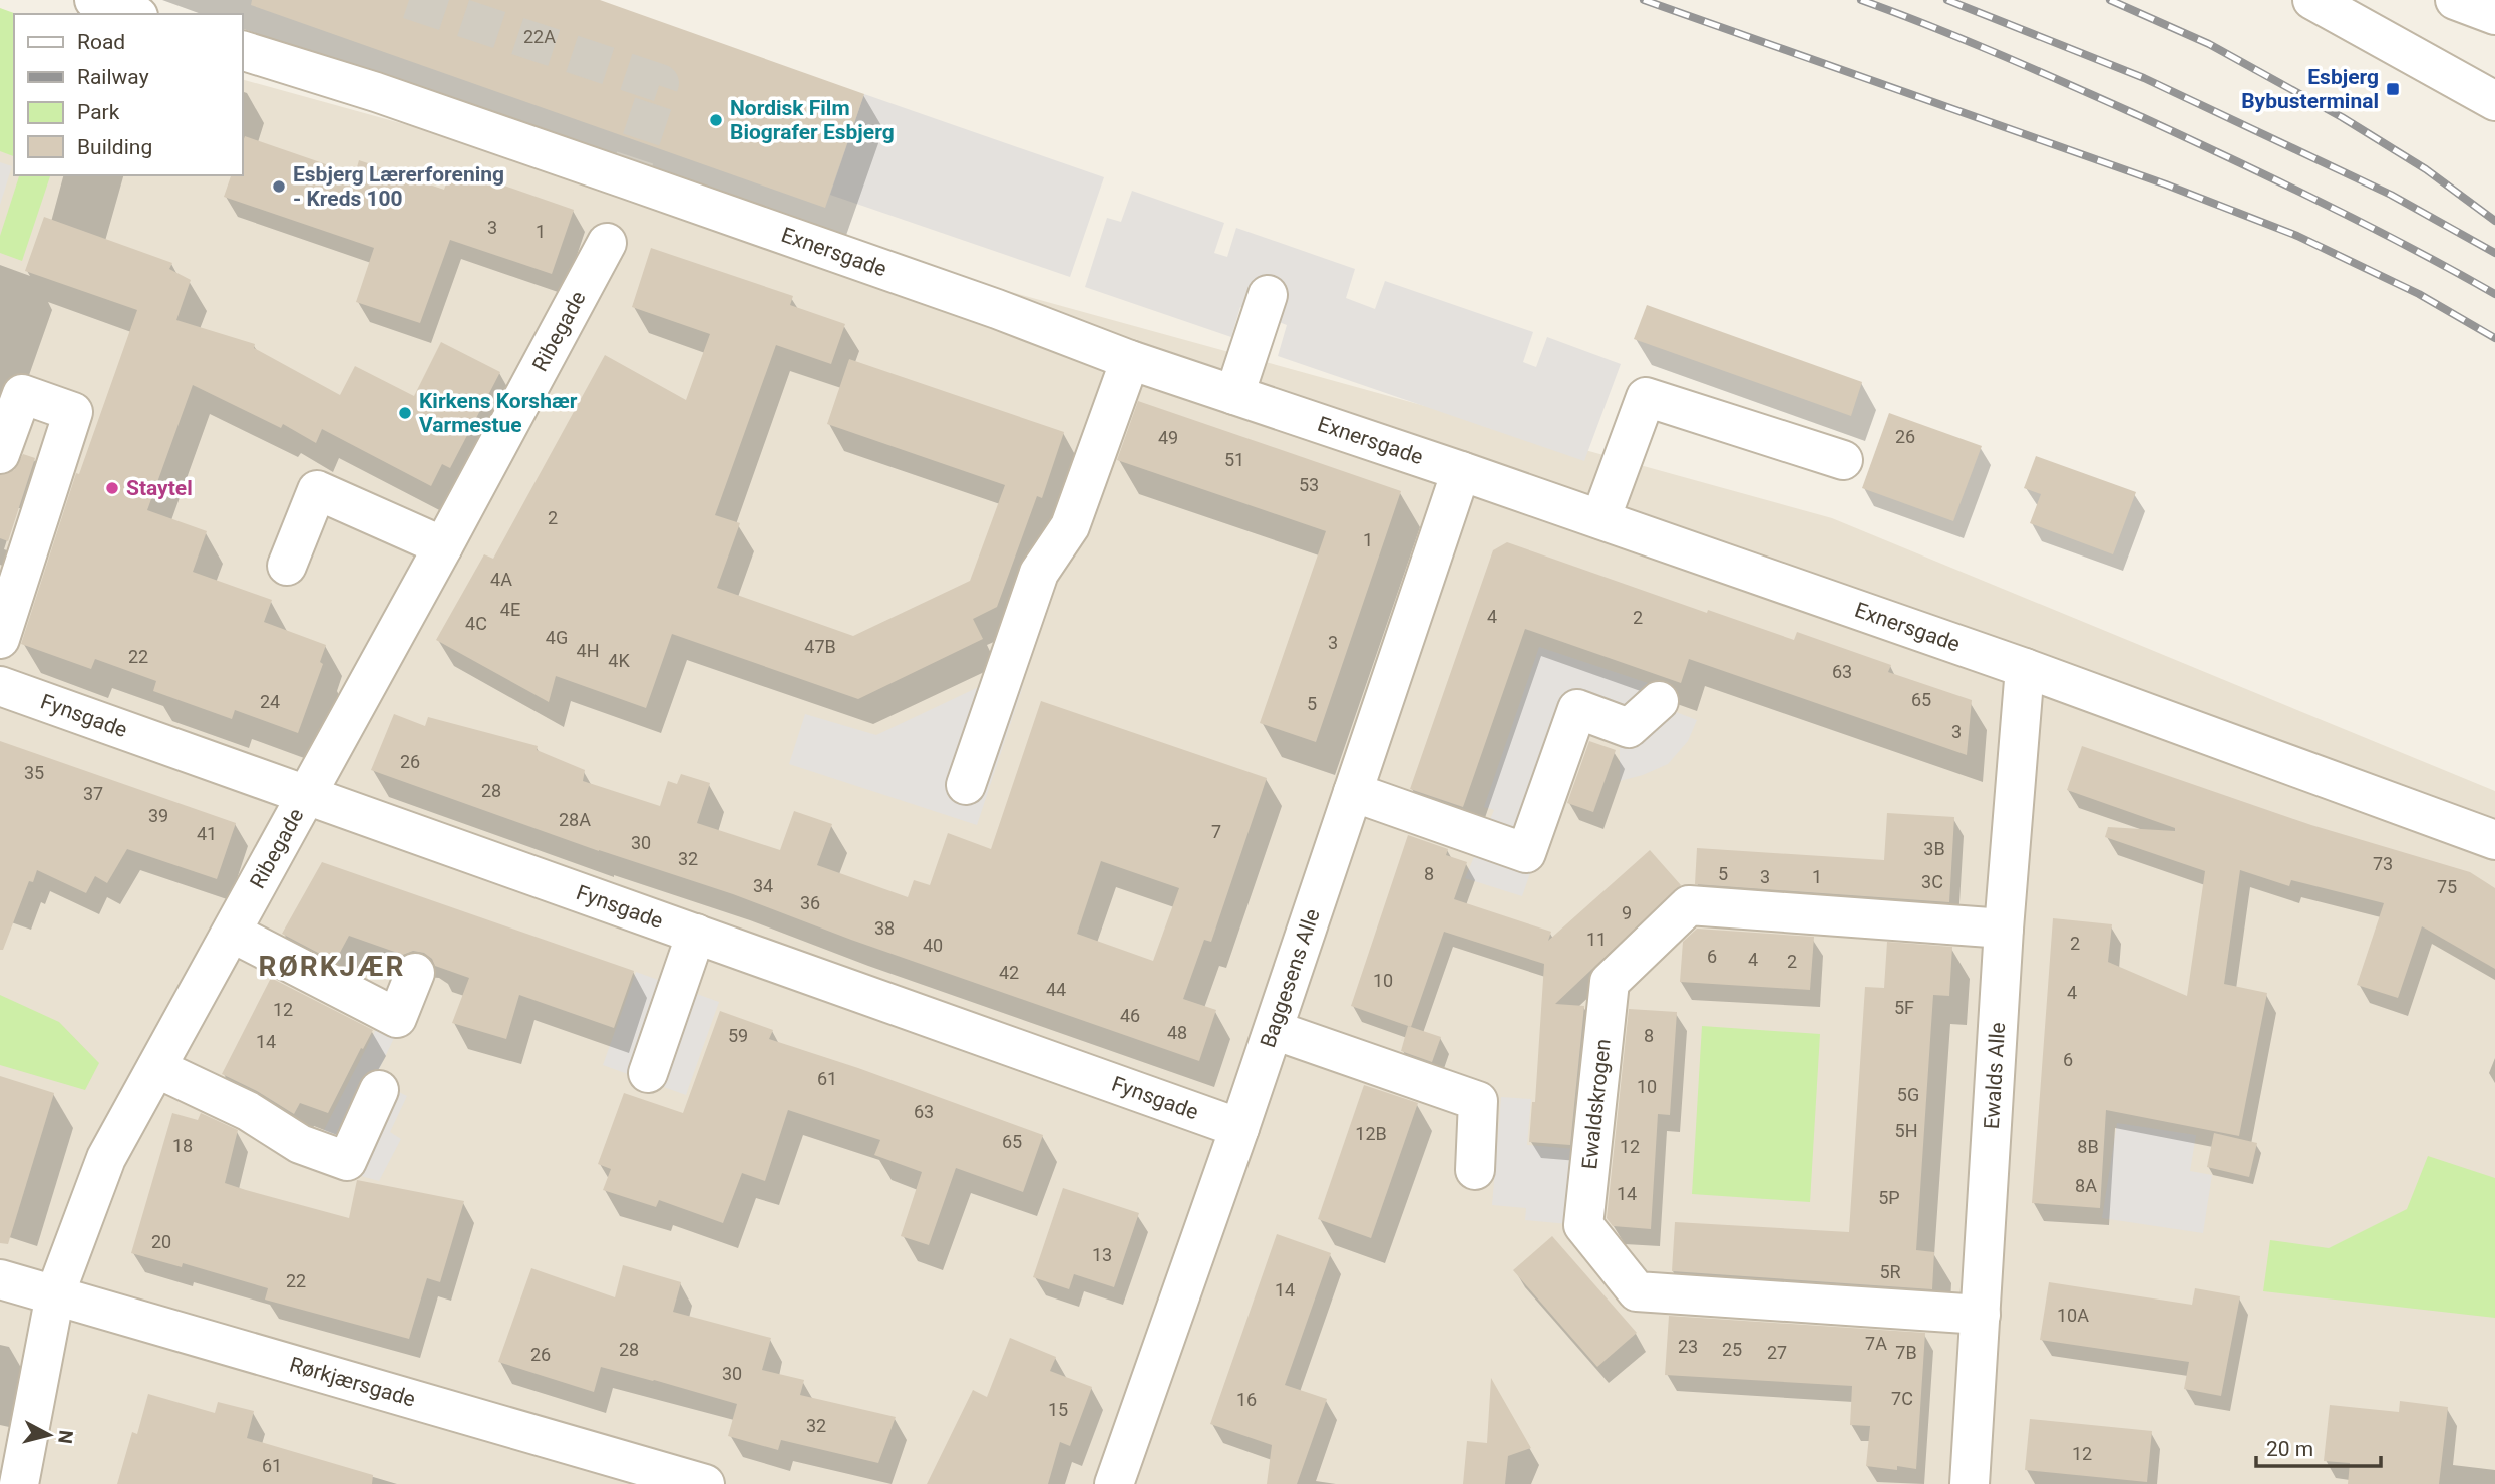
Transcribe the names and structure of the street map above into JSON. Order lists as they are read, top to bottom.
{
  "streets": {
    "street": [
      "Exnersgade",
      "Ribegade",
      "Fynsgade",
      "Baggesens Alle",
      "Ewalds Alle",
      "Ewaldskrogen",
      "Rørkjærsgade"
    ]
  },
  "crossings": [
    ["Exnersgade", "Baggesens Alle"],
    ["Exnersgade", "Ewalds Alle"],
    ["Ribegade", "Fynsgade"],
    ["Ribegade", "Rørkjærsgade"],
    ["Fynsgade", "Baggesens Alle"],
    ["Ewalds Alle", "Ewaldskrogen"]
  ],
  "districts": ["RØRKJÆR"],
  "places": {
    "transit": ["Esbjerg Bybusterminal"],
    "other": [
      "Nordisk Film Biografer Esbjerg",
      "Esbjerg Lærerforening - Kreds 100",
      "Kirkens Korshær Varmestue",
      "Staytel"
    ]
  },
  "house_numbers": [
    "22A",
    "3",
    "1",
    "26",
    "49",
    "51",
    "53",
    "2",
    "1",
    "4A",
    "4E",
    "4",
    "2",
    "4C",
    "4G",
    "3",
    "47B",
    "4H",
    "22",
    "4K",
    "63",
    "65",
    "24",
    "5",
    "3",
    "26",
    "35",
    "28",
    "37",
    "39",
    "28A",
    "7",
    "41",
    "30",
    "3B",
    "32",
    "73",
    "8",
    "5",
    "3",
    "1",
    "3C",
    "34",
    "75",
    "36",
    "9",
    "38",
    "11",
    "2",
    "40",
    "6",
    "4",
    "2",
    "42",
    "10",
    "44",
    "4",
    "5F",
    "12",
    "46",
    "48",
    "59",
    "8",
    "14",
    "6",
    "61",
    "10",
    "5G",
    "63",
    "5H",
    "12B",
    "65",
    "18",
    "12",
    "8B",
    "8A",
    "14",
    "5P",
    "20",
    "13",
    "5R",
    "22",
    "14",
    "10A",
    "7A",
    "23",
    "28",
    "25",
    "27",
    "7B",
    "26",
    "30",
    "7C",
    "16",
    "15",
    "32",
    "12",
    "61"
  ],
  "legend": [
    "Road",
    "Railway",
    "Park",
    "Building"
  ],
  "scale_bar": "20 m",
  "north": "right"
}
